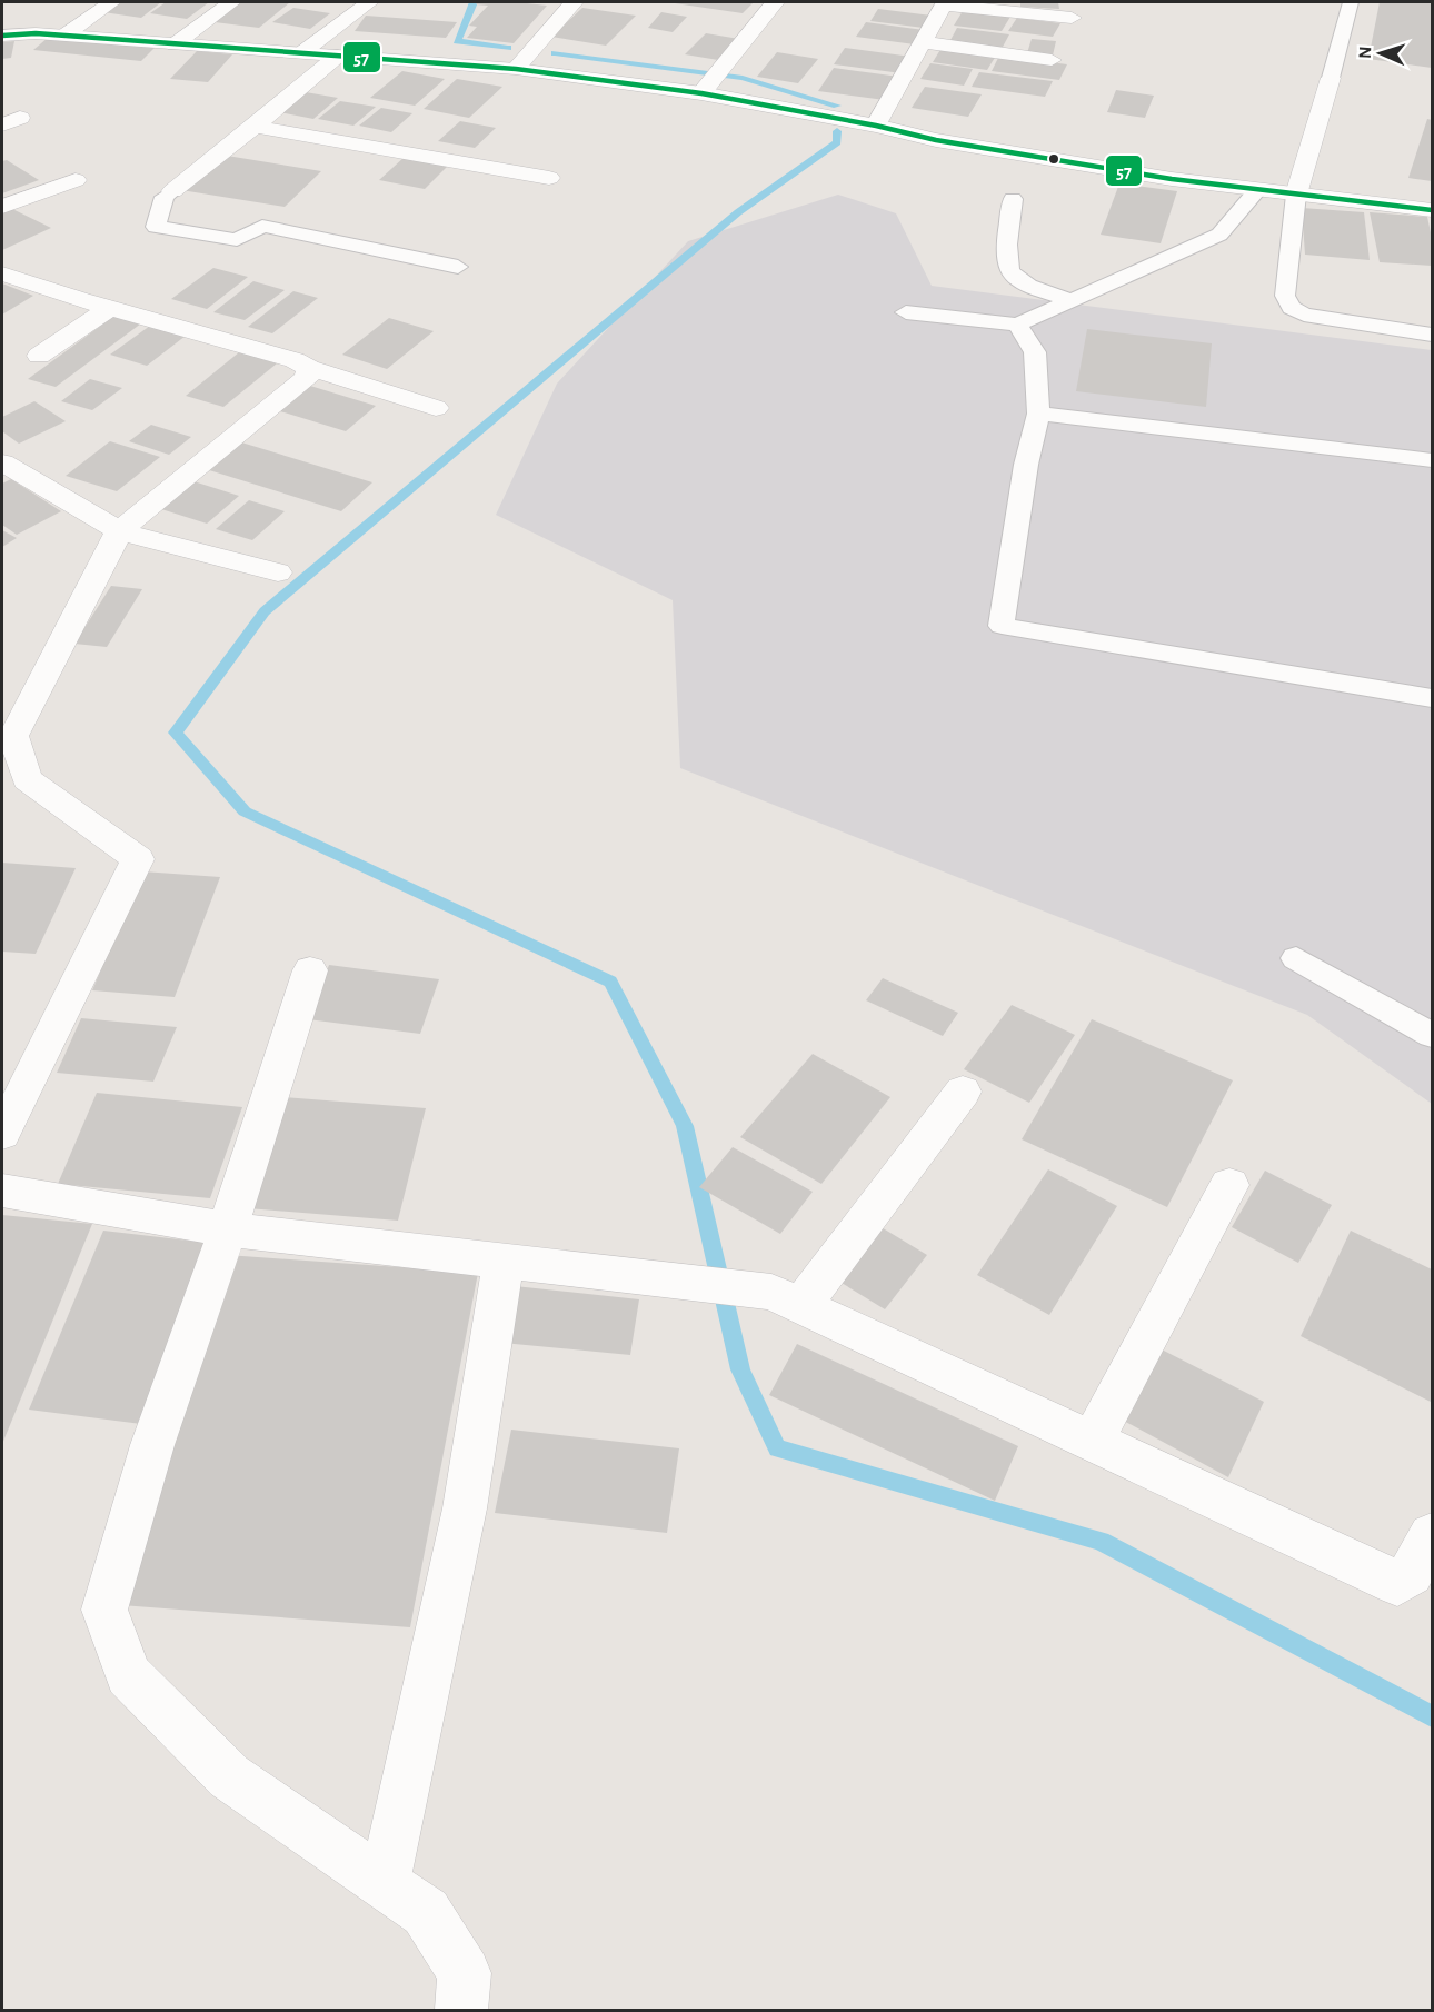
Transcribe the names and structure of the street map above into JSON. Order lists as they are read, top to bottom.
{
  "lines": ["transit line 57"],
  "north": "left"
}
